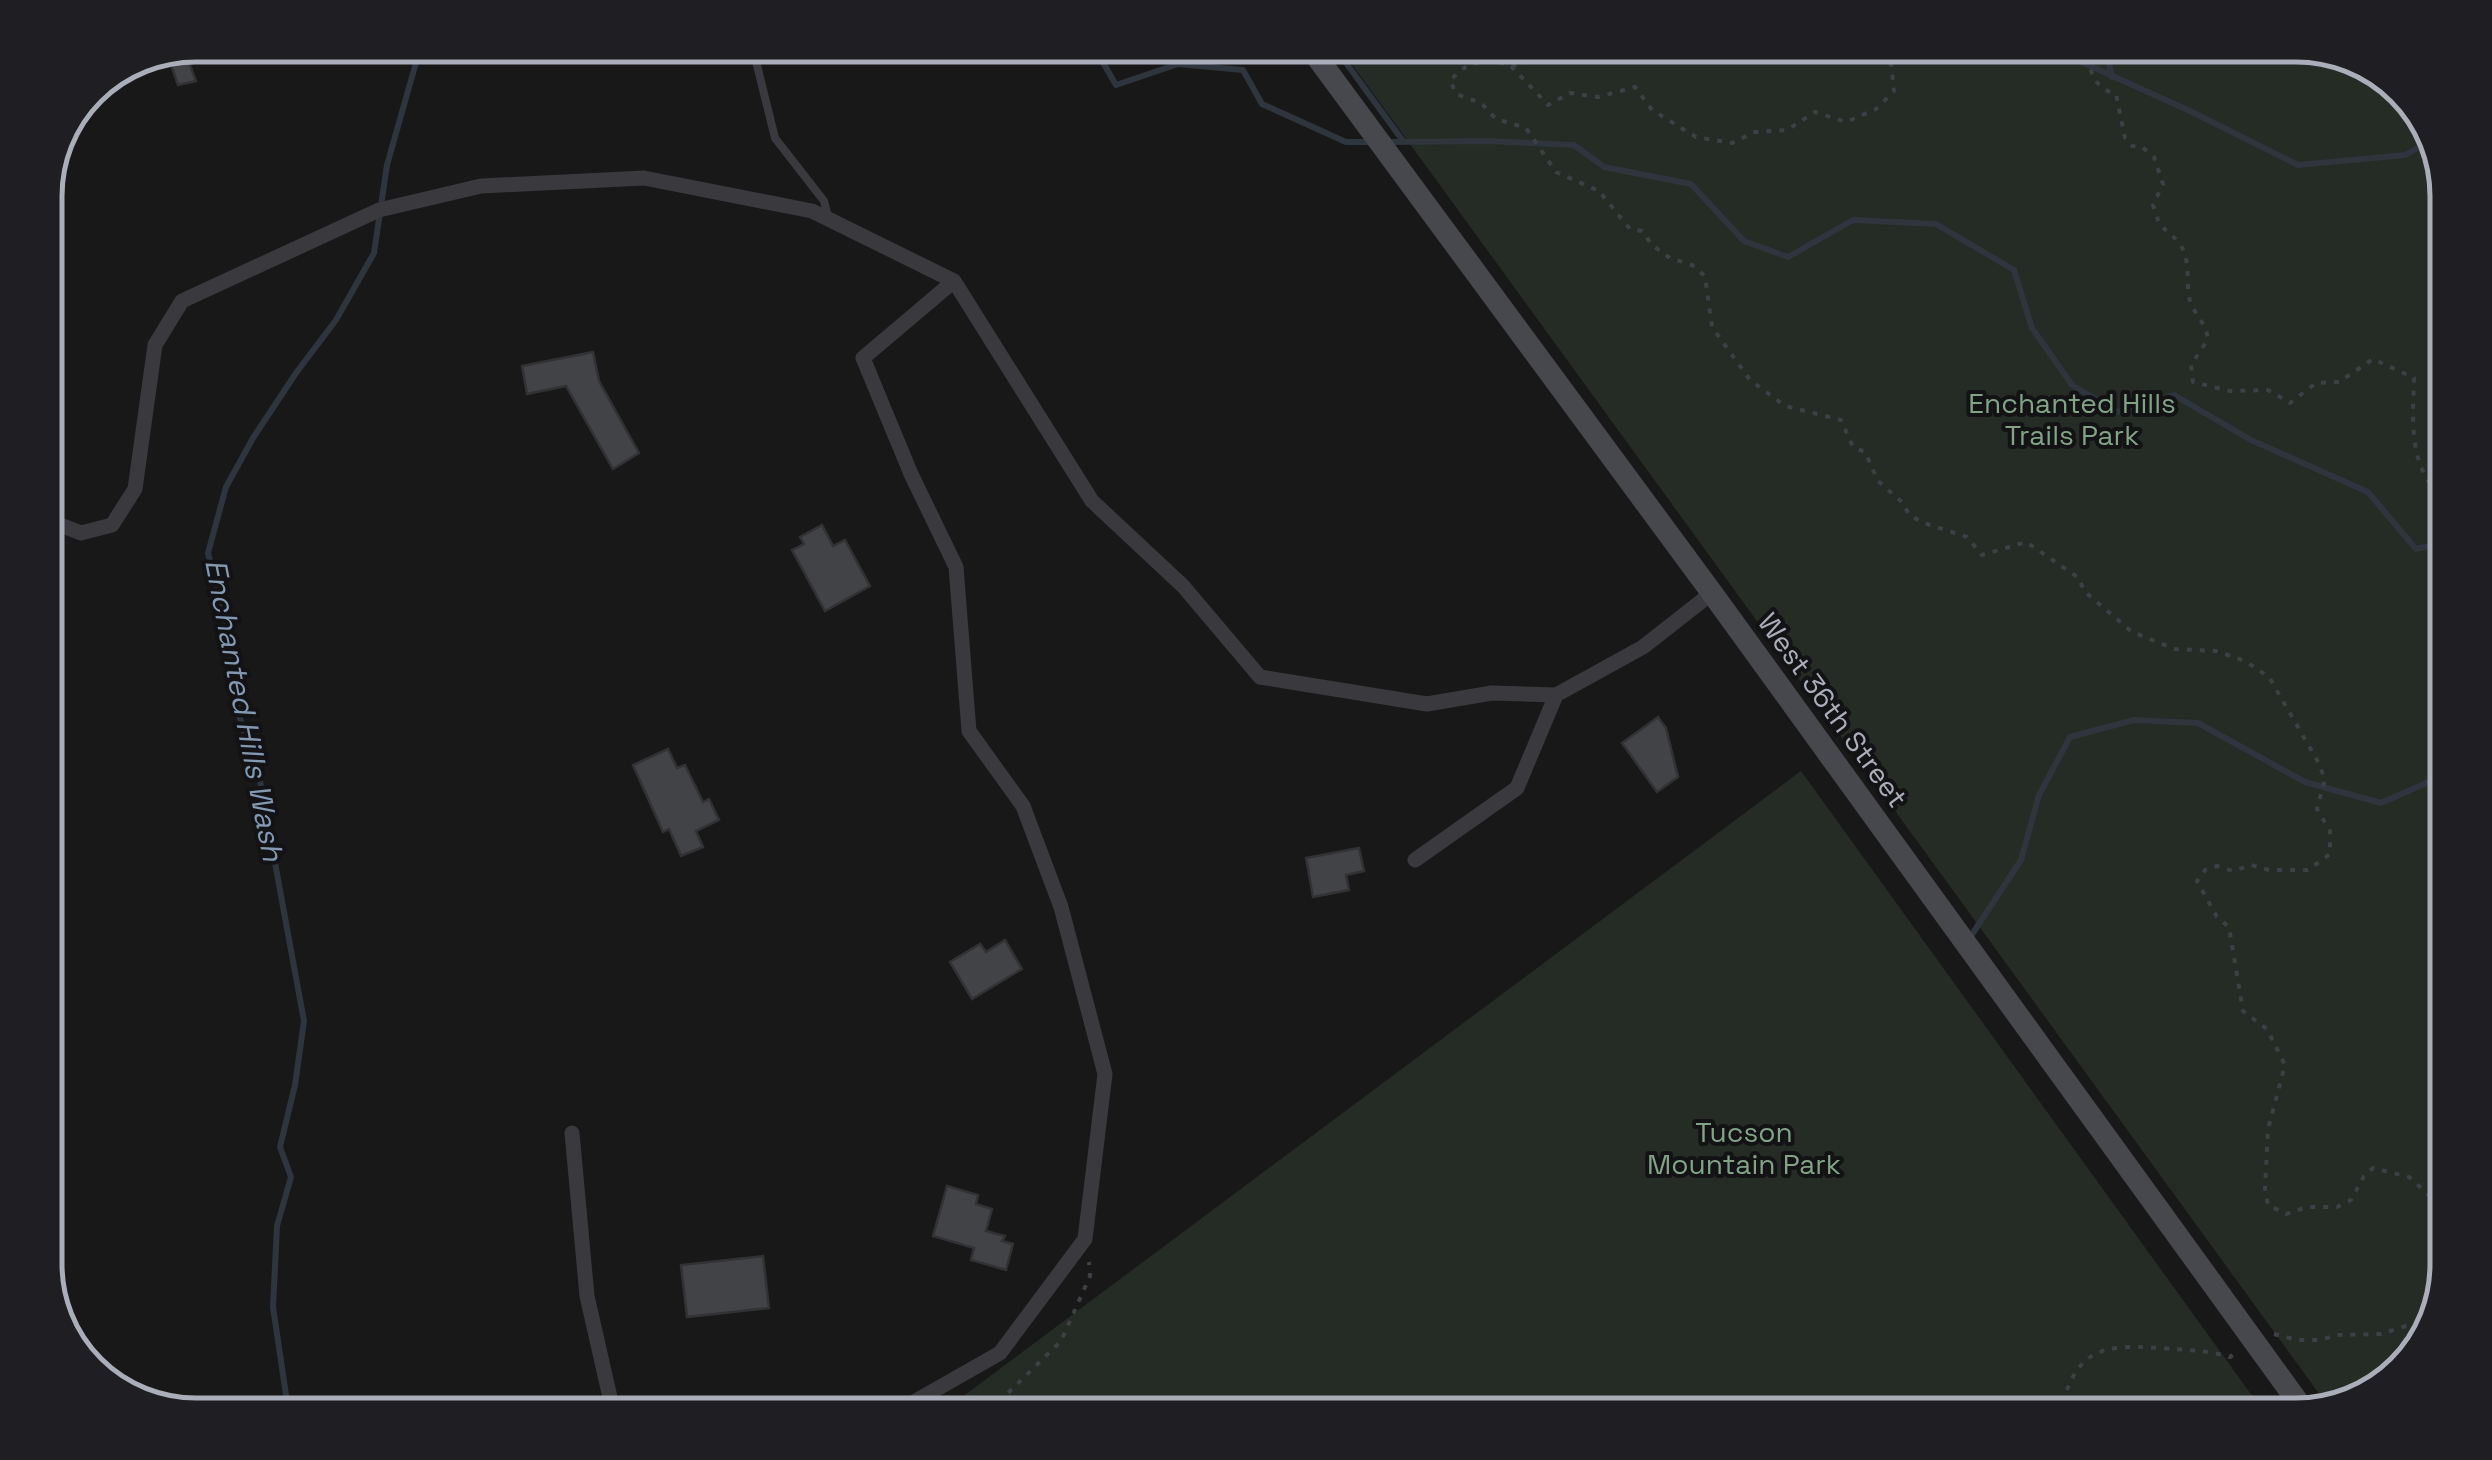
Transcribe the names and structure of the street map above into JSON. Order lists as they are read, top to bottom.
{
  "streets": {
    "street": ["West 36th Street"]
  },
  "water": ["Enchanted Hills Wash"],
  "parks": ["Enchanted Hills Trails Park", "Tucson Mountain Park"]
}
